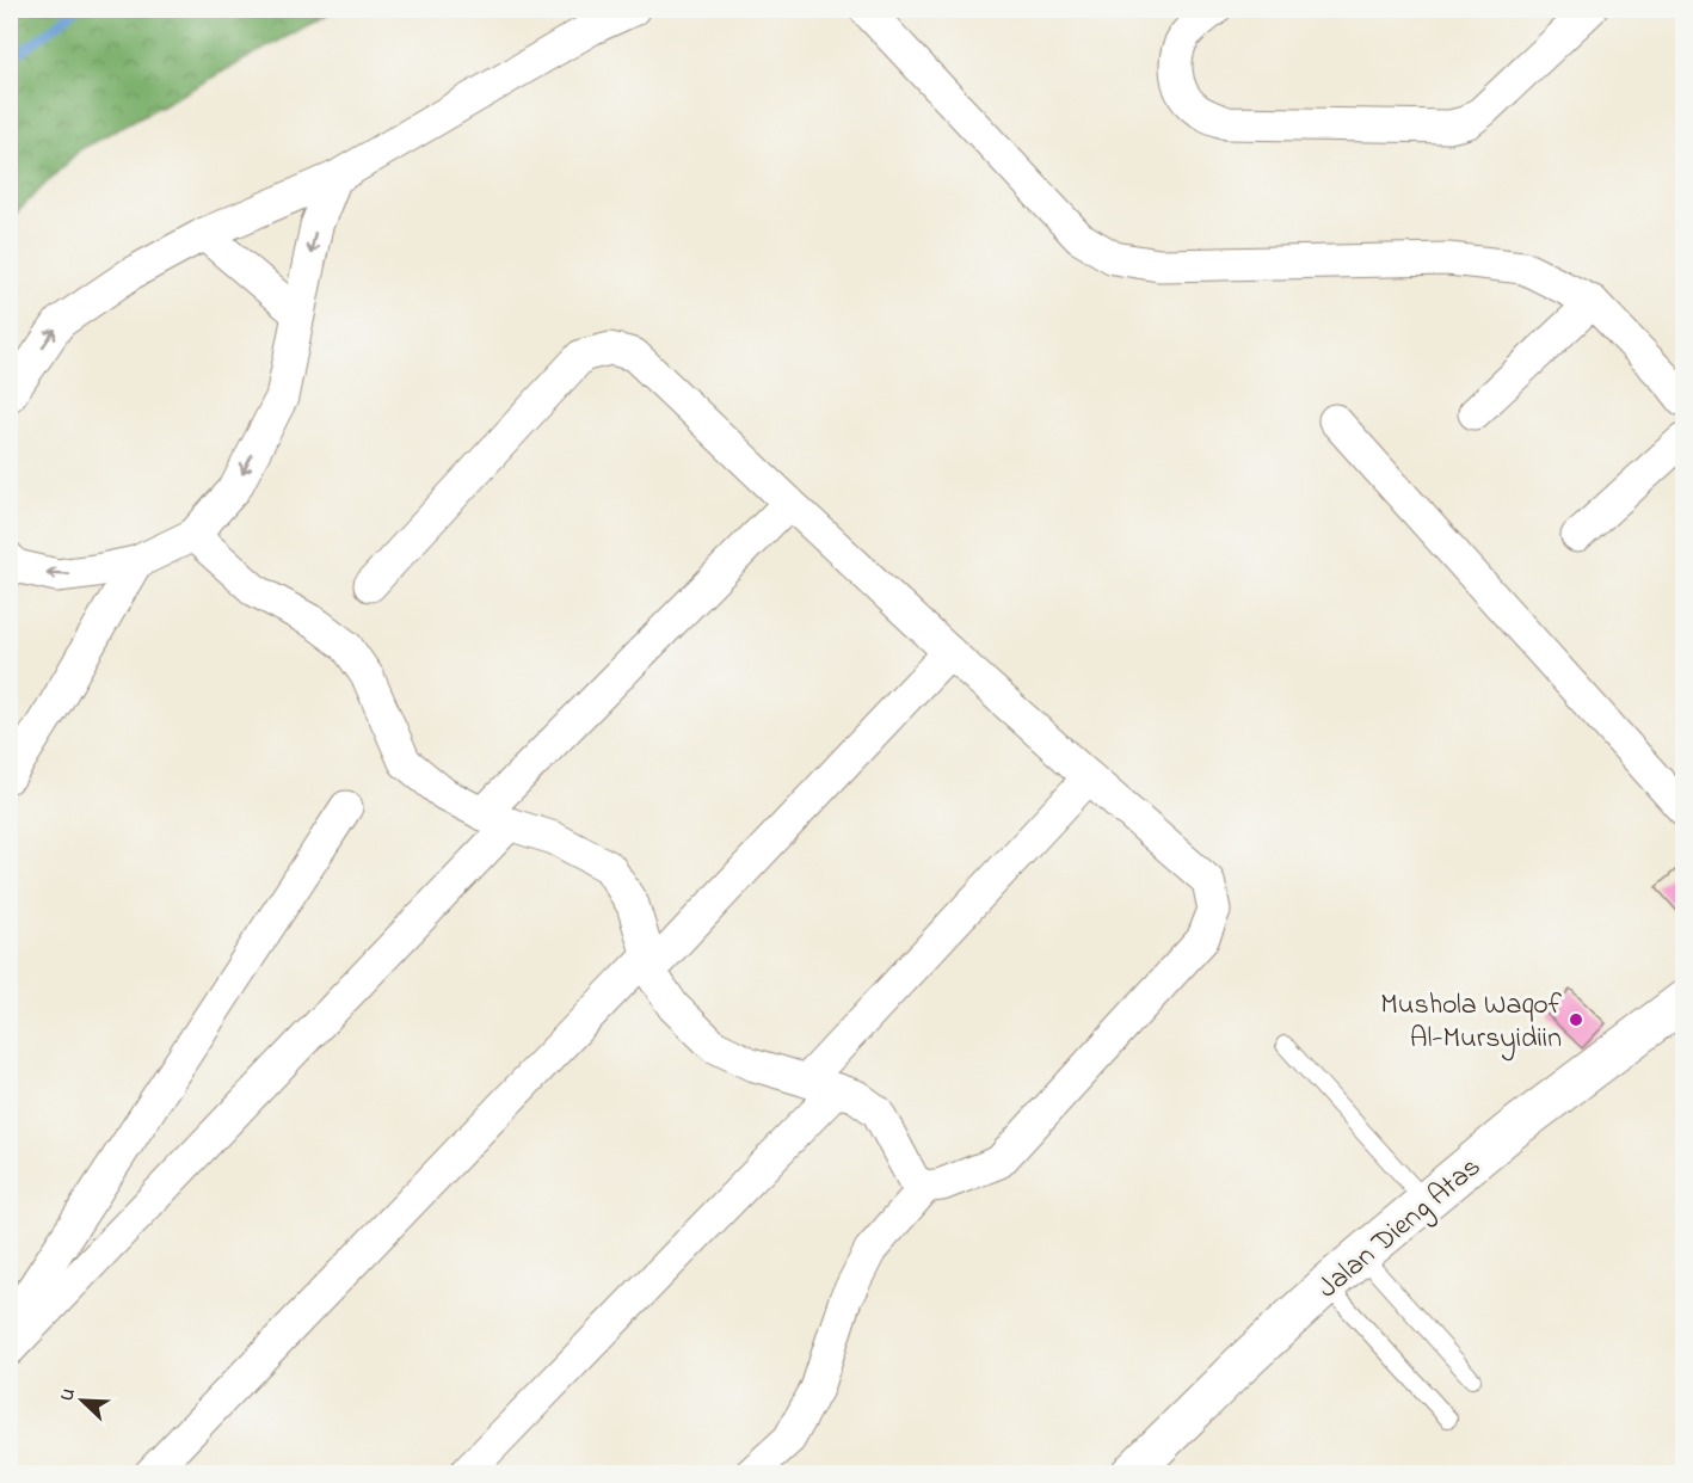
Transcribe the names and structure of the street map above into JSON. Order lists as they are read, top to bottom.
{
  "streets": {
    "street": ["Jalan Dieng Atas"]
  },
  "places": ["Mushola Waqof Al-Mursyidiin"],
  "north": "top left"
}
